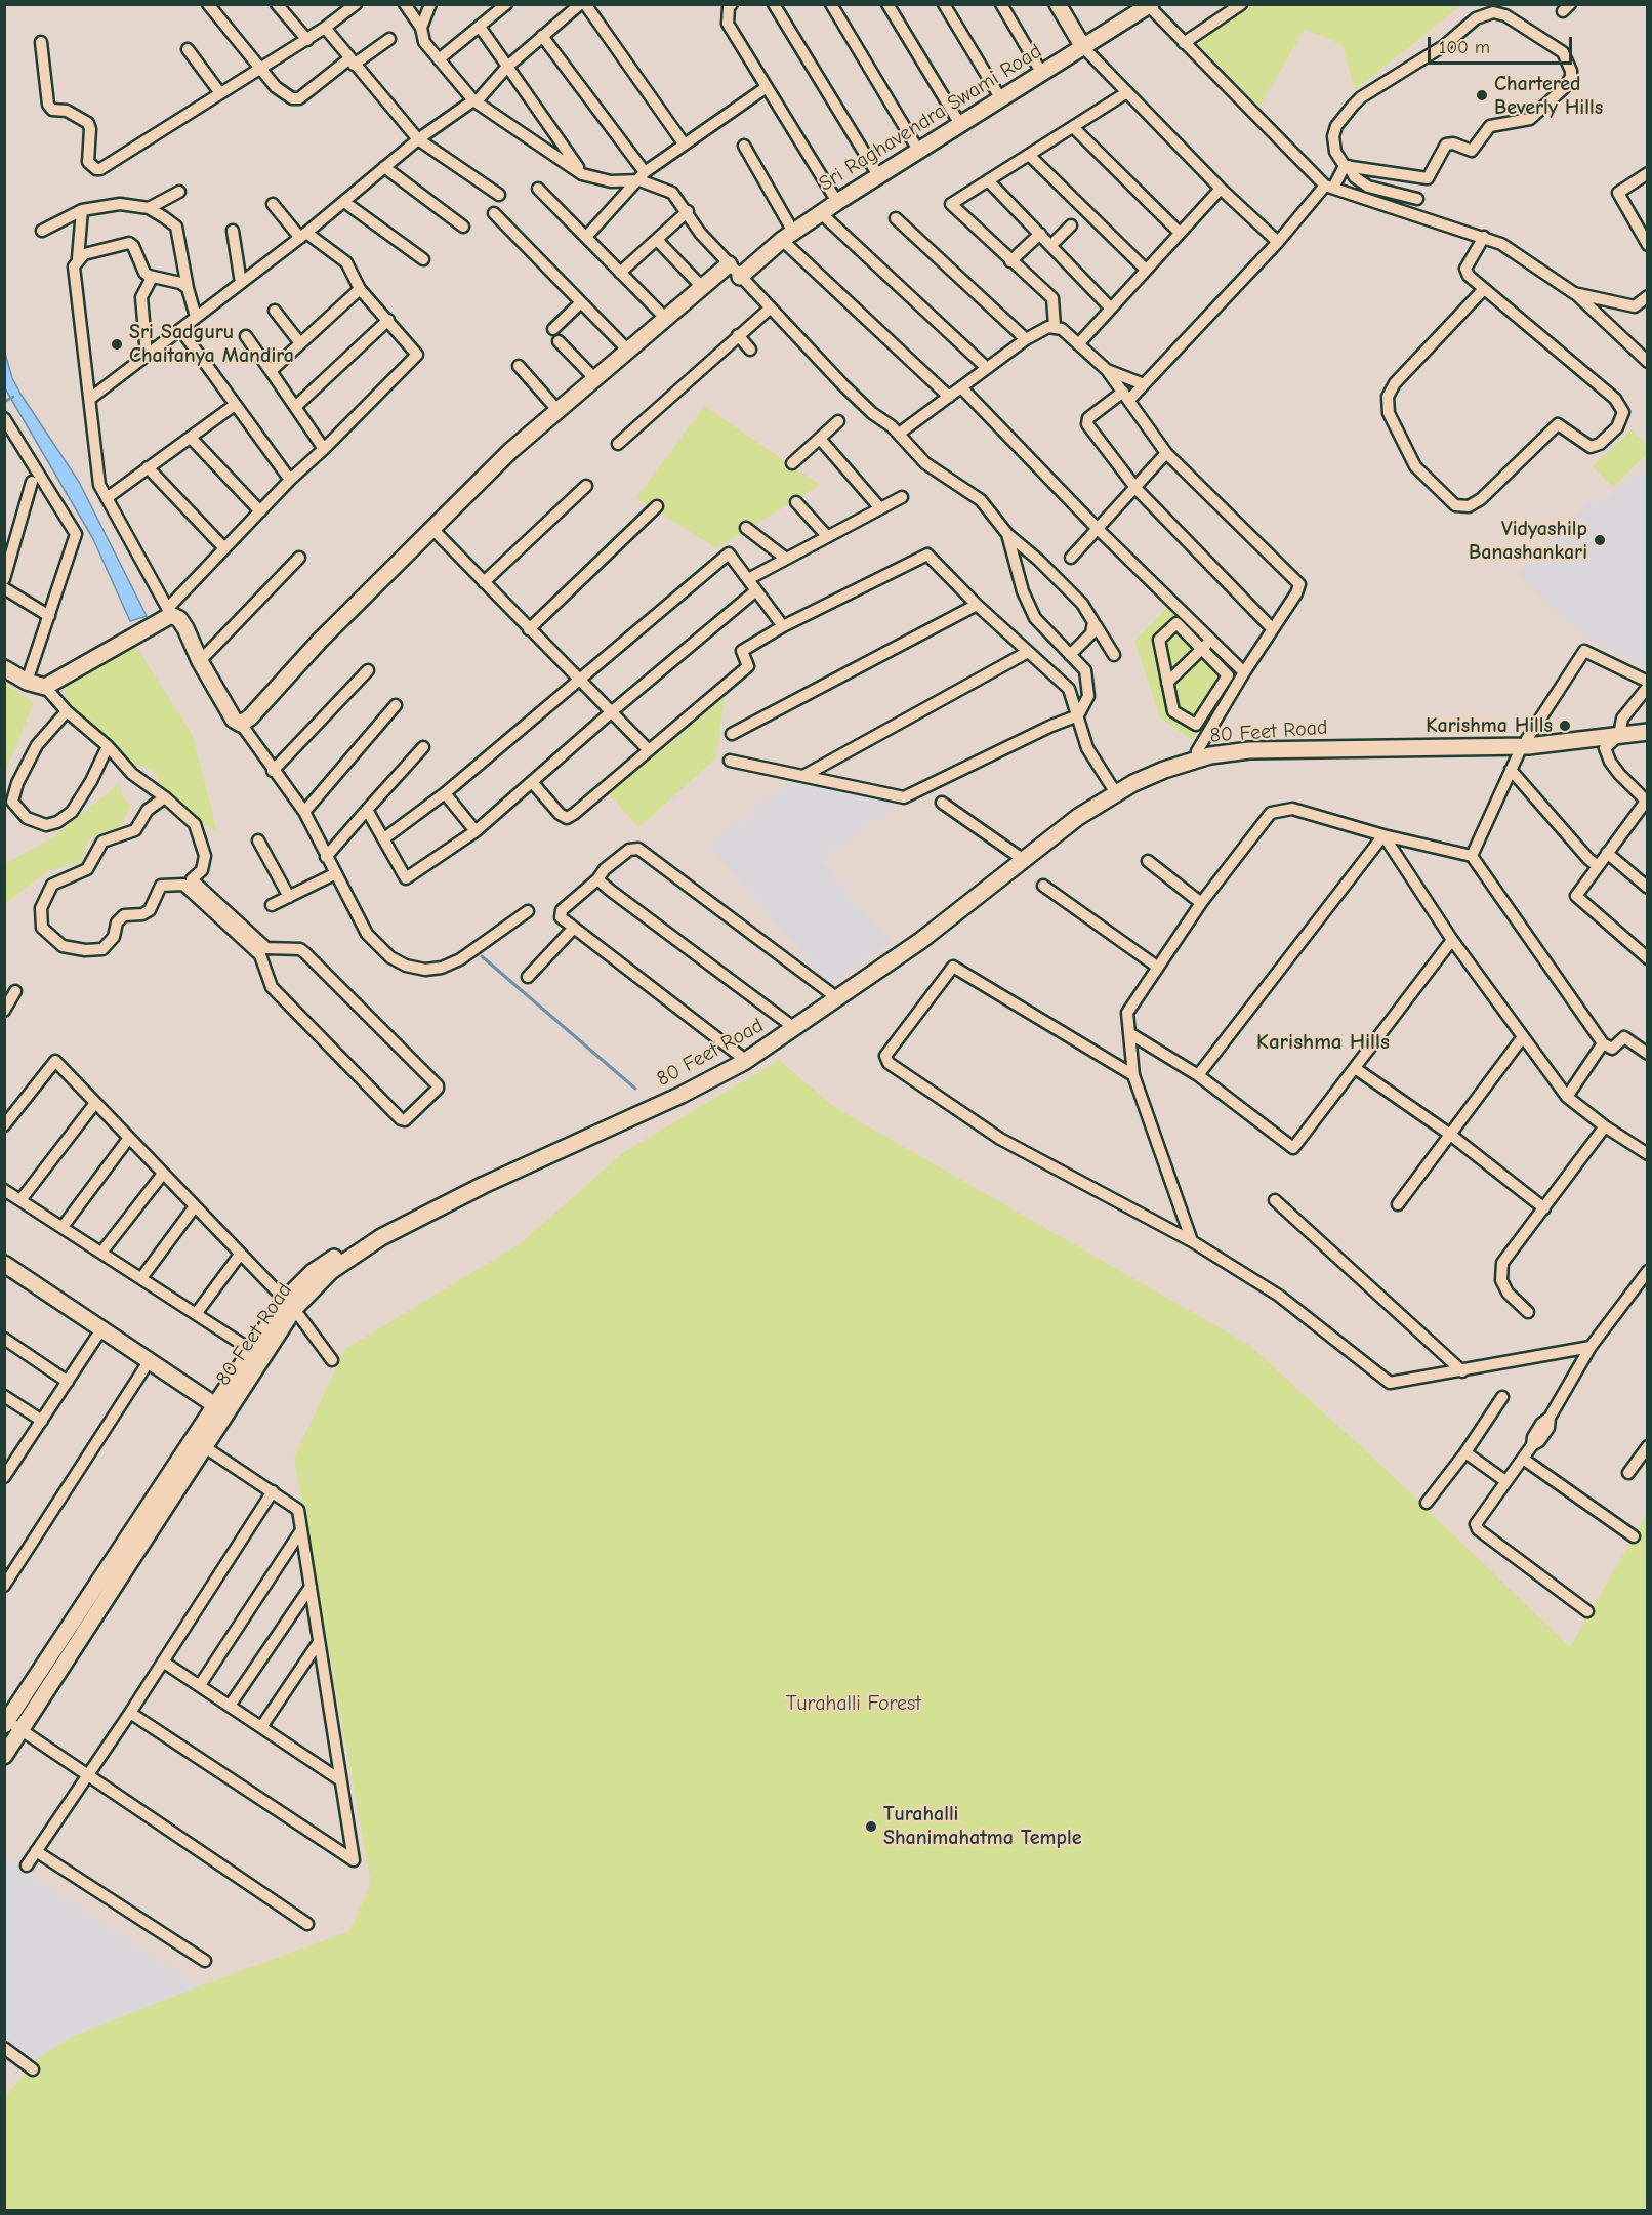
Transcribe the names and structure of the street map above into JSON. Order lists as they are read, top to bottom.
{
  "streets": {
    "main road": ["Sri Raghavendra Swami Road", "80 Feet Road"]
  },
  "districts": ["Karishma Hills"],
  "parks": ["Turahalli Forest"],
  "places": [
    "Chartered Beverly Hills",
    "Sri Sadguru Chaitanya Mandira",
    "Vidyashilp Banashankari",
    "Karishma Hills",
    "Turahalli Shanimahatma Temple"
  ],
  "scale_bar": "100 m"
}
